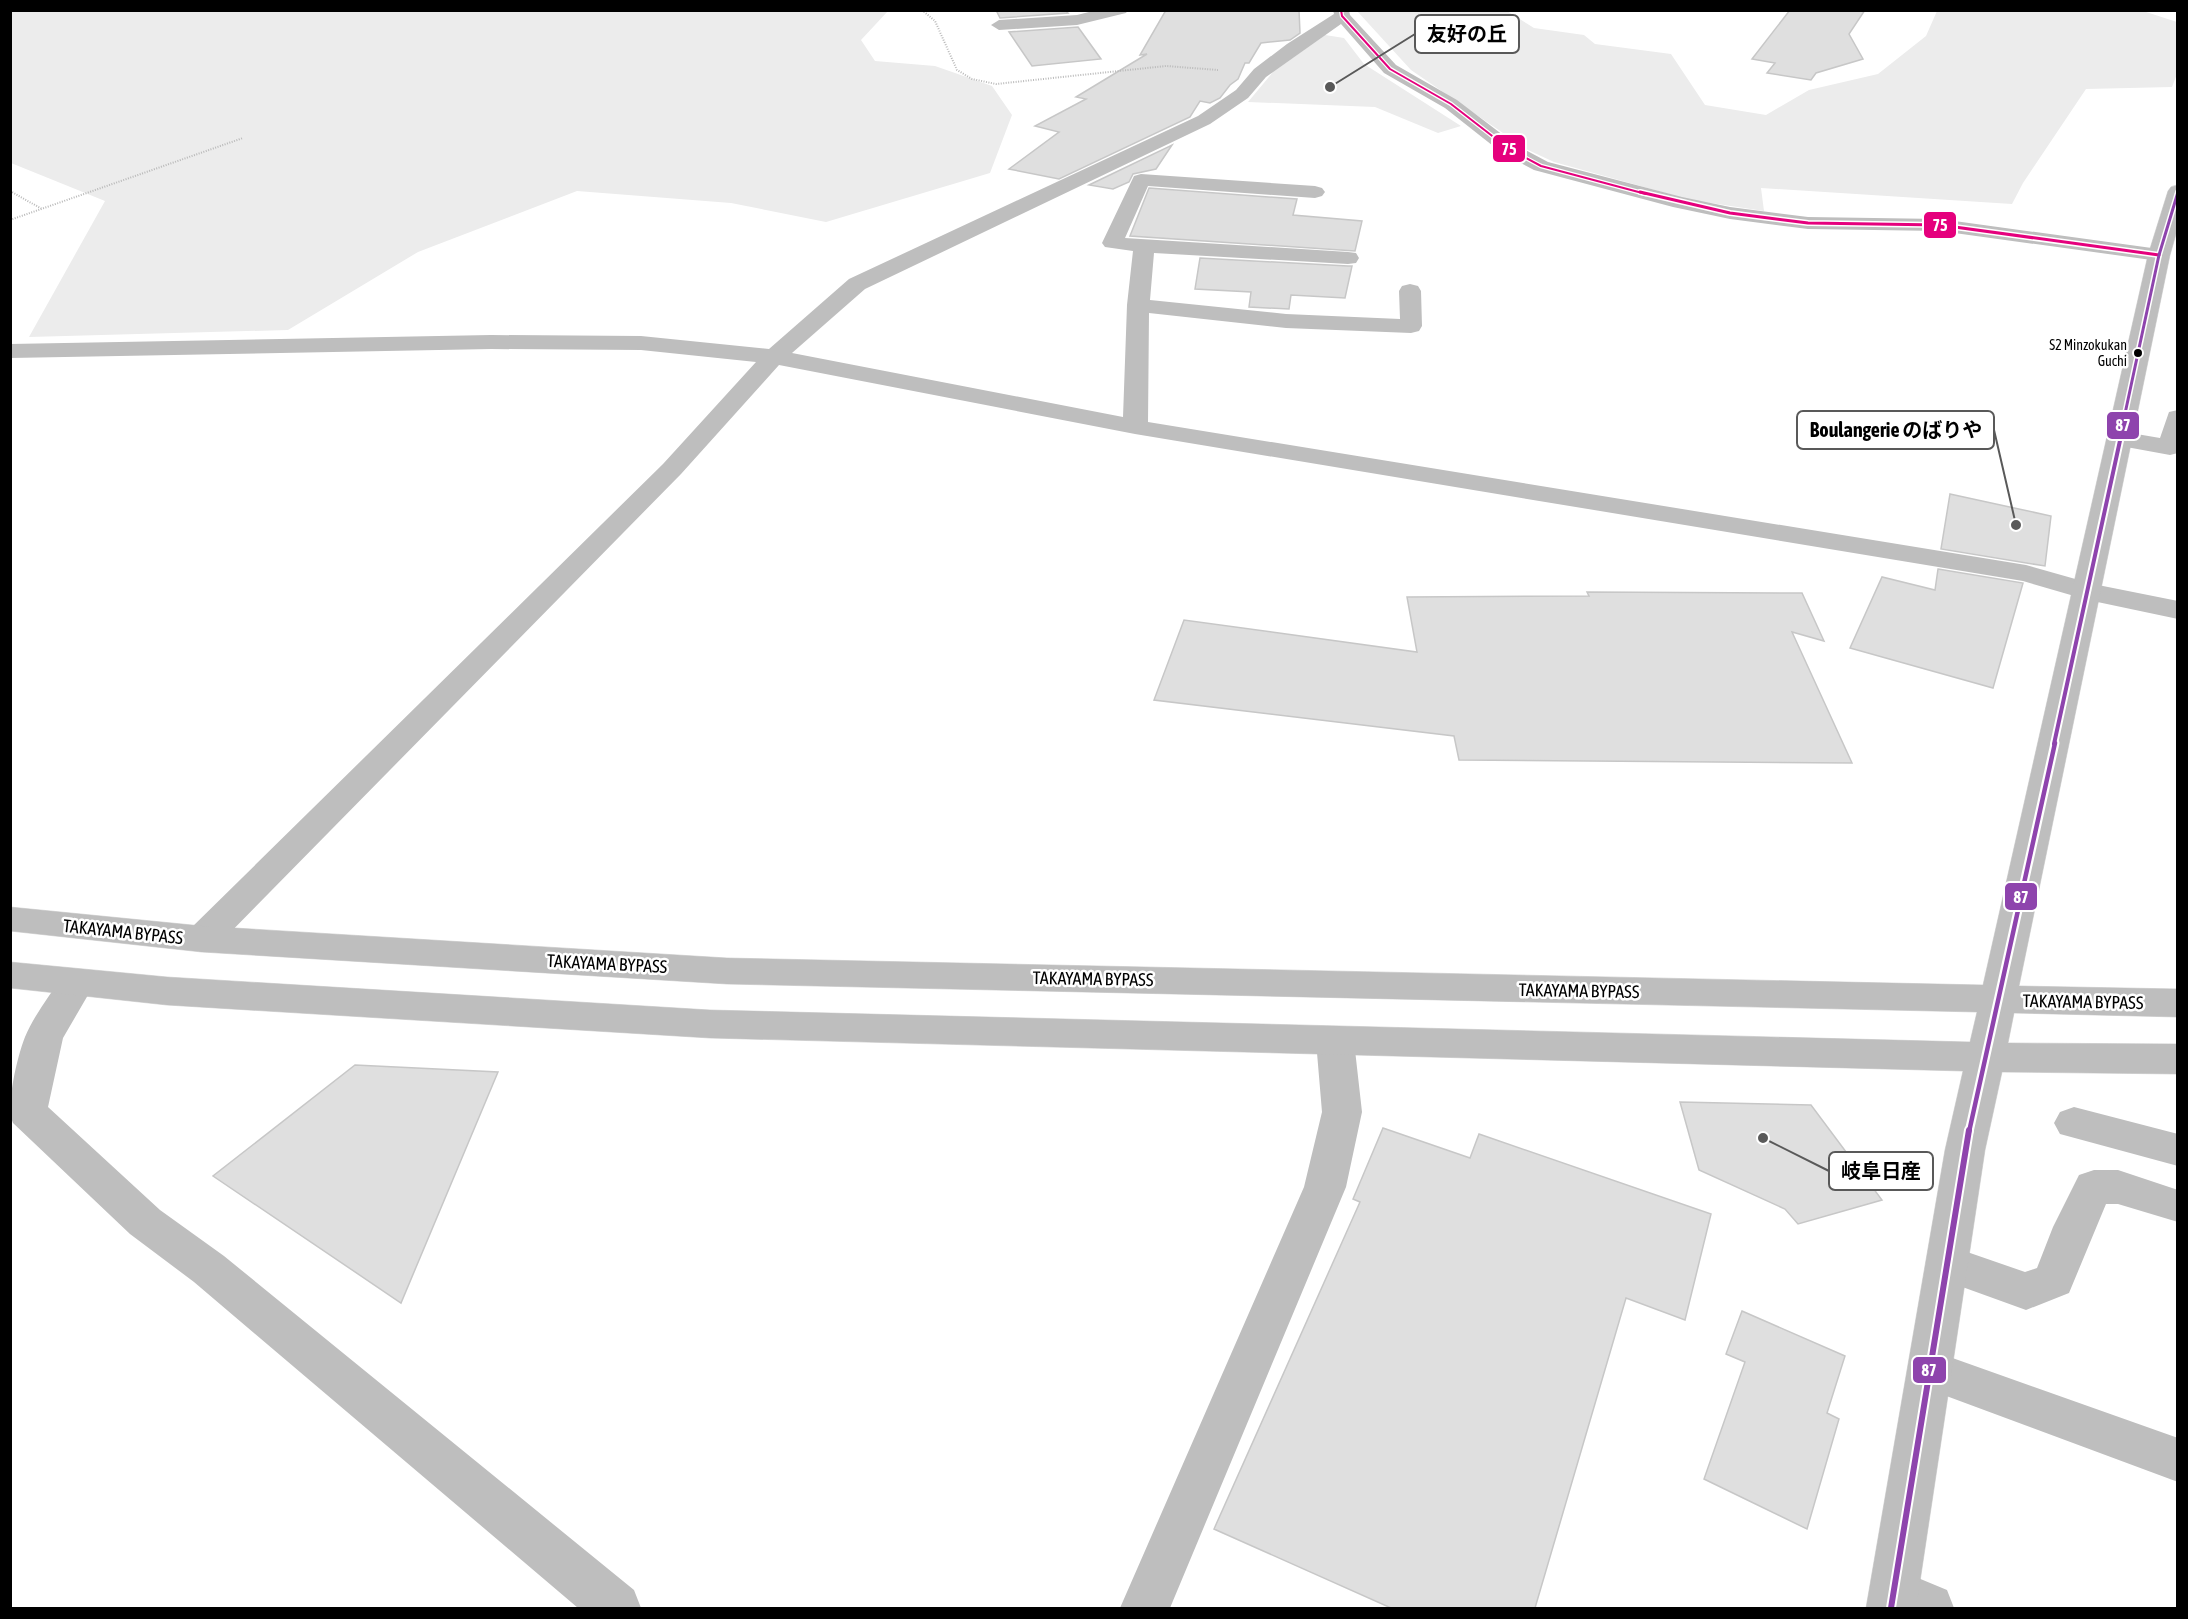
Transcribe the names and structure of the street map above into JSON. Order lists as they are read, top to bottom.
{
  "streets": {
    "main road": ["TAKAYAMA BYPASS"]
  },
  "places": [
    "友好の丘",
    "S2 Minzokukan Guchi",
    "Boulangerie のばりや",
    "岐阜日産"
  ],
  "lines": ["transit line 75", "transit line 87"]
}
